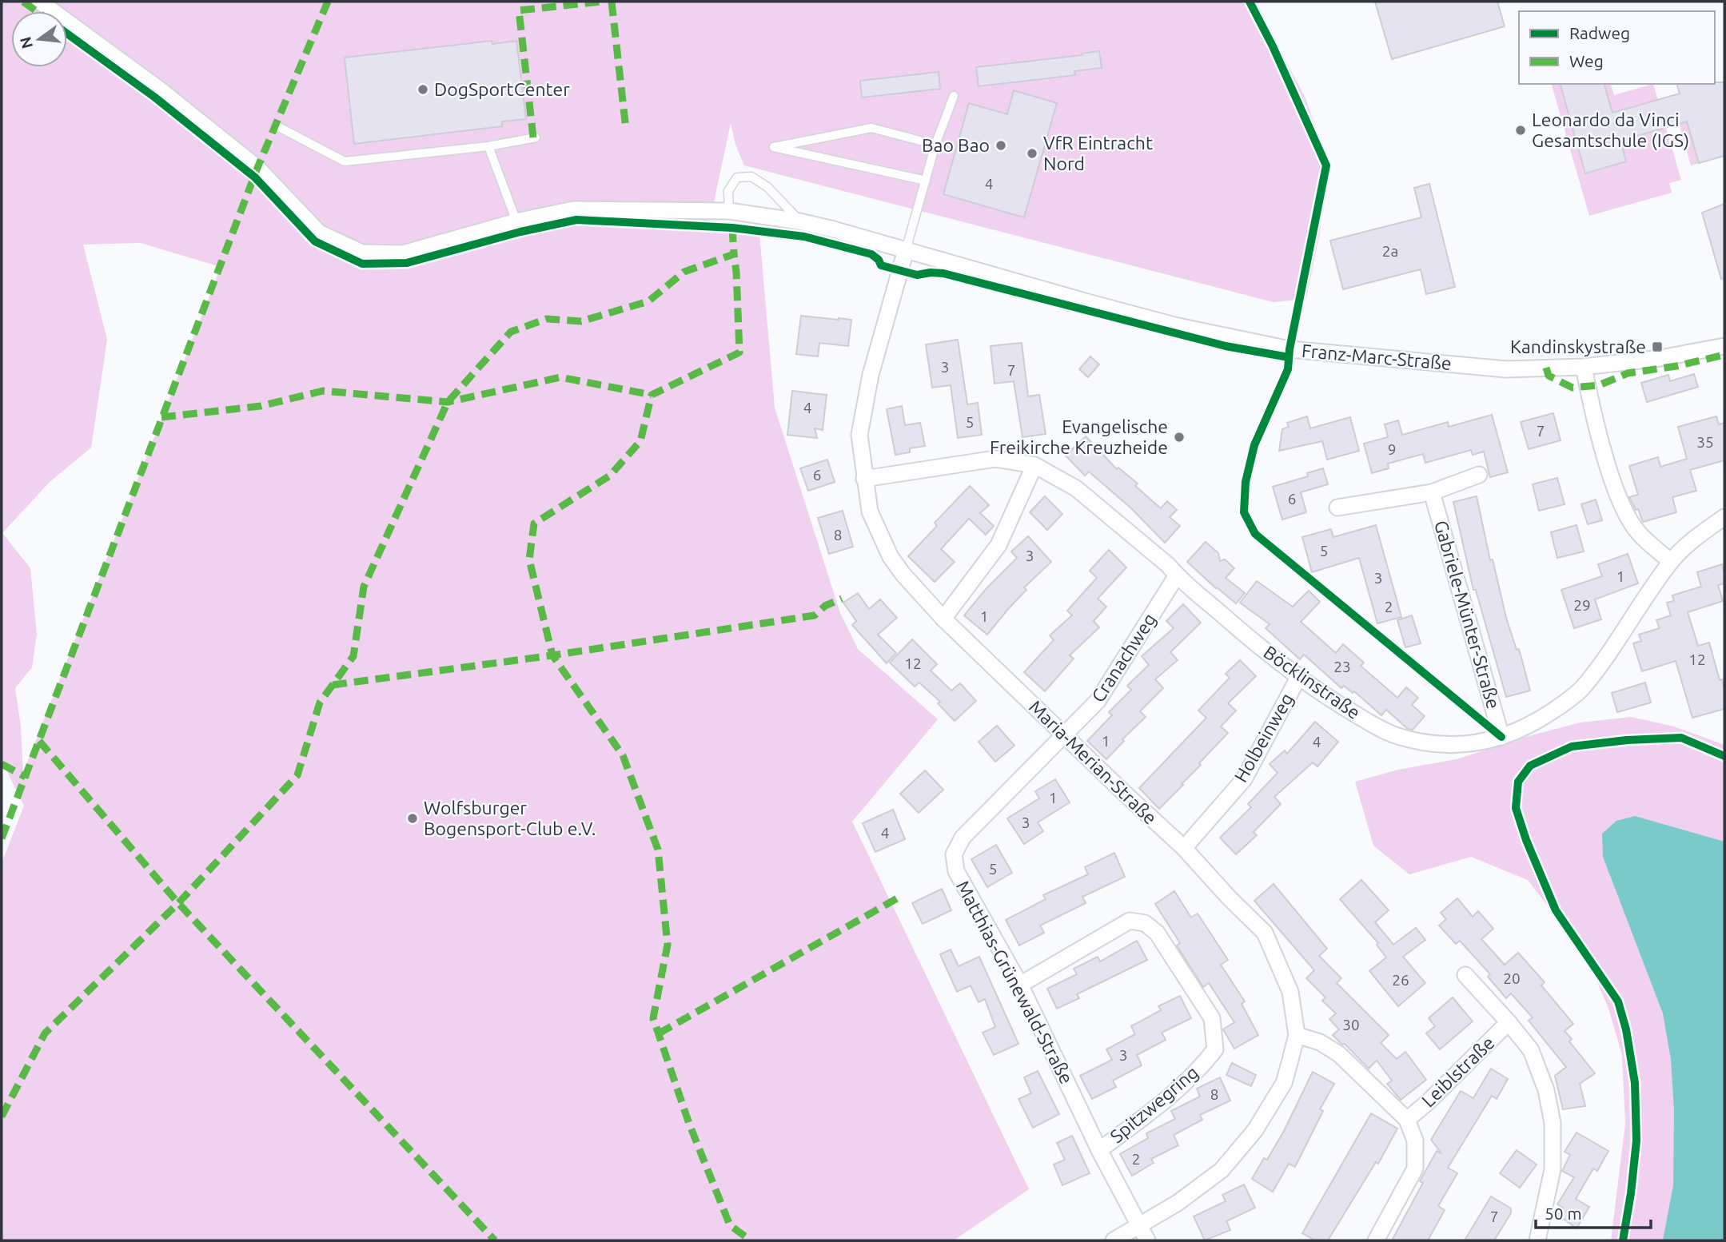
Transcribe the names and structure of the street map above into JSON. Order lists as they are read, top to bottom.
{
  "streets": {
    "street": [
      "Franz-Marc-Straße",
      "Gabriele-Münter-Straße",
      "Cranachweg",
      "Böcklinstraße",
      "Holbeinweg",
      "Maria-Merian-Straße",
      "Matthias-Grünewald-Straße",
      "Leiblstraße",
      "Spitzwegring"
    ]
  },
  "crossings": [
    ["Franz-Marc-Straße", "Maria-Merian-Straße"],
    ["Gabriele-Münter-Straße", "Böcklinstraße"],
    ["Cranachweg", "Böcklinstraße"],
    ["Cranachweg", "Maria-Merian-Straße"],
    ["Cranachweg", "Matthias-Grünewald-Straße"],
    ["Böcklinstraße", "Holbeinweg"],
    ["Böcklinstraße", "Maria-Merian-Straße"],
    ["Holbeinweg", "Maria-Merian-Straße"],
    ["Maria-Merian-Straße", "Matthias-Grünewald-Straße"],
    ["Matthias-Grünewald-Straße", "Spitzwegring"]
  ],
  "places": {
    "other": [
      "DogSportCenter",
      "Leonardo da Vinci Gesamtschule (IGS)",
      "Bao Bao",
      "VfR Eintracht Nord",
      "Evangelische Freikirche Kreuzheide",
      "Wolfsburger Bogensport-Club e.V."
    ],
    "transit": ["Kandinskystraße"]
  },
  "house_numbers": [
    "4",
    "2a",
    "3",
    "7",
    "4",
    "5",
    "7",
    "35",
    "9",
    "6",
    "6",
    "8",
    "5",
    "3",
    "1",
    "3",
    "29",
    "2",
    "1",
    "12",
    "12",
    "23",
    "1",
    "4",
    "1",
    "3",
    "4",
    "5",
    "20",
    "26",
    "30",
    "3",
    "8",
    "2",
    "7"
  ],
  "legend": ["Radweg", "Weg"],
  "scale_bar": "50 m",
  "north": "left"
}
